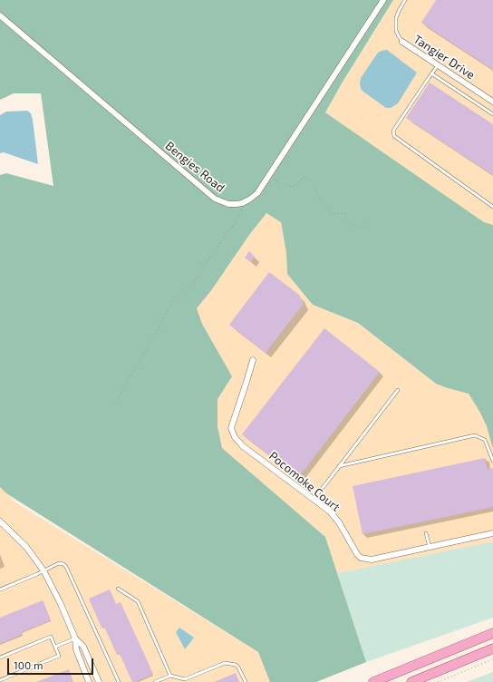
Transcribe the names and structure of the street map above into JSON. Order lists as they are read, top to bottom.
{
  "streets": {
    "street": ["Tangier Drive", "Bengies Road", "Pocomoke Court"]
  },
  "scale_bar": "100 m"
}
